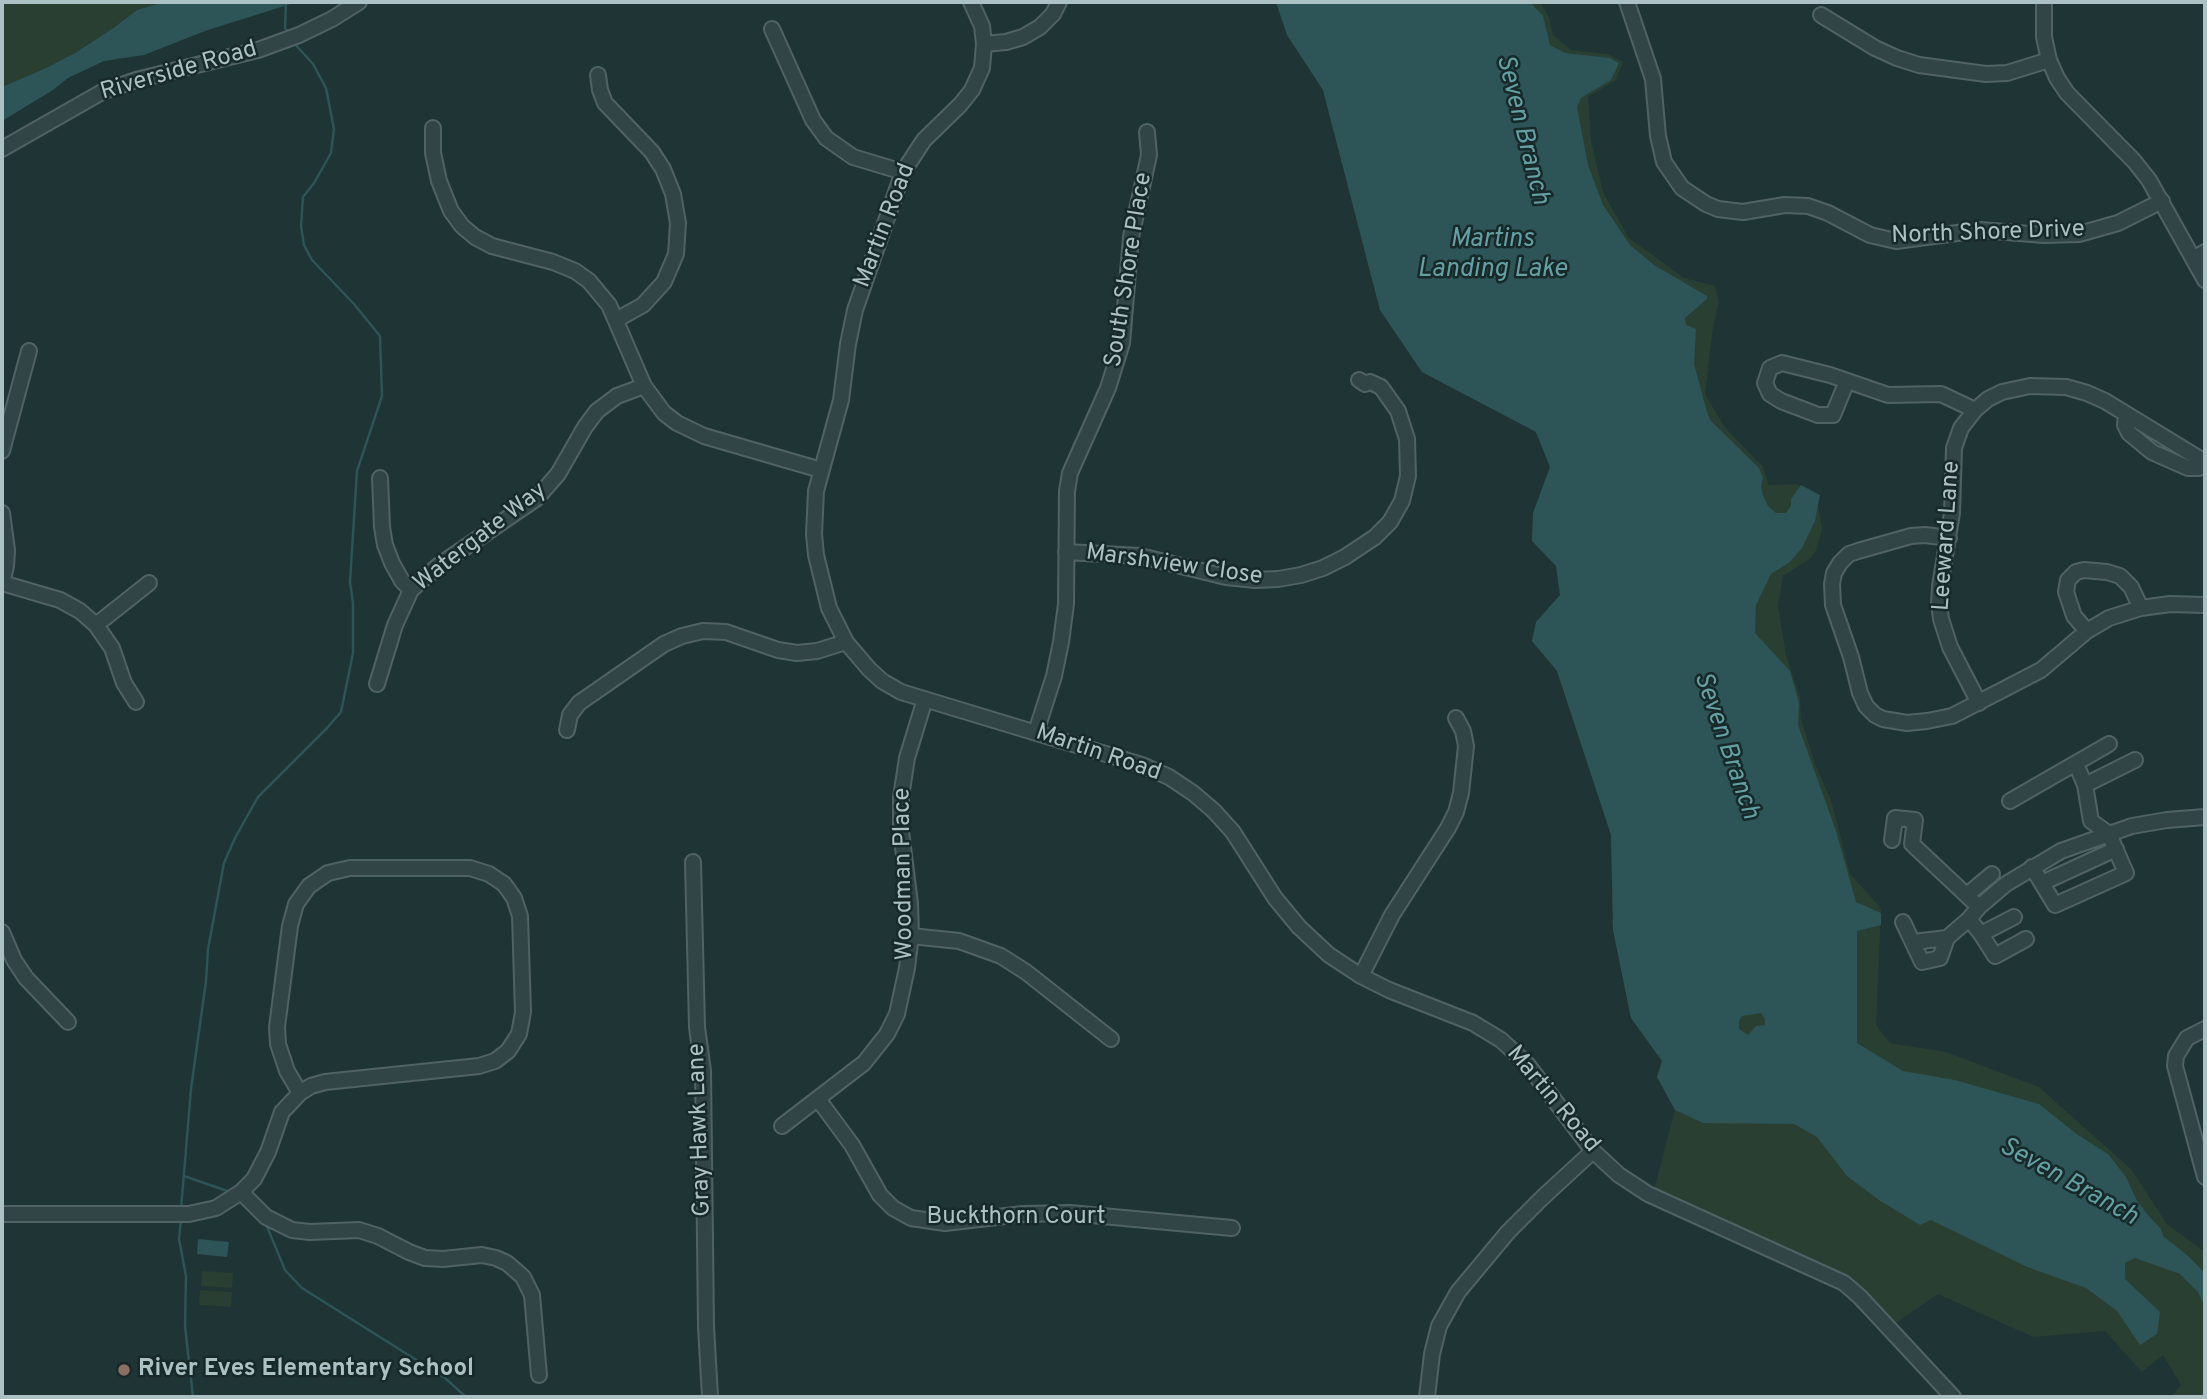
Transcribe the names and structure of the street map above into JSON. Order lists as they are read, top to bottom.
{
  "streets": {
    "street": [
      "Riverside Road",
      "Martin Road",
      "North Shore Drive",
      "South Shore Place",
      "Leeward Lane",
      "Watergate Way",
      "Marshview Close",
      "Woodman Place",
      "Gray Hawk Lane",
      "Buckthorn Court"
    ]
  },
  "crossings": [
    ["Martin Road", "South Shore Place"],
    ["Martin Road", "Woodman Place"],
    ["South Shore Place", "Marshview Close"],
    ["Woodman Place", "Buckthorn Court"]
  ],
  "water": ["Seven Branch", "Martins Landing Lake"],
  "places": ["River Eves Elementary School"]
}
